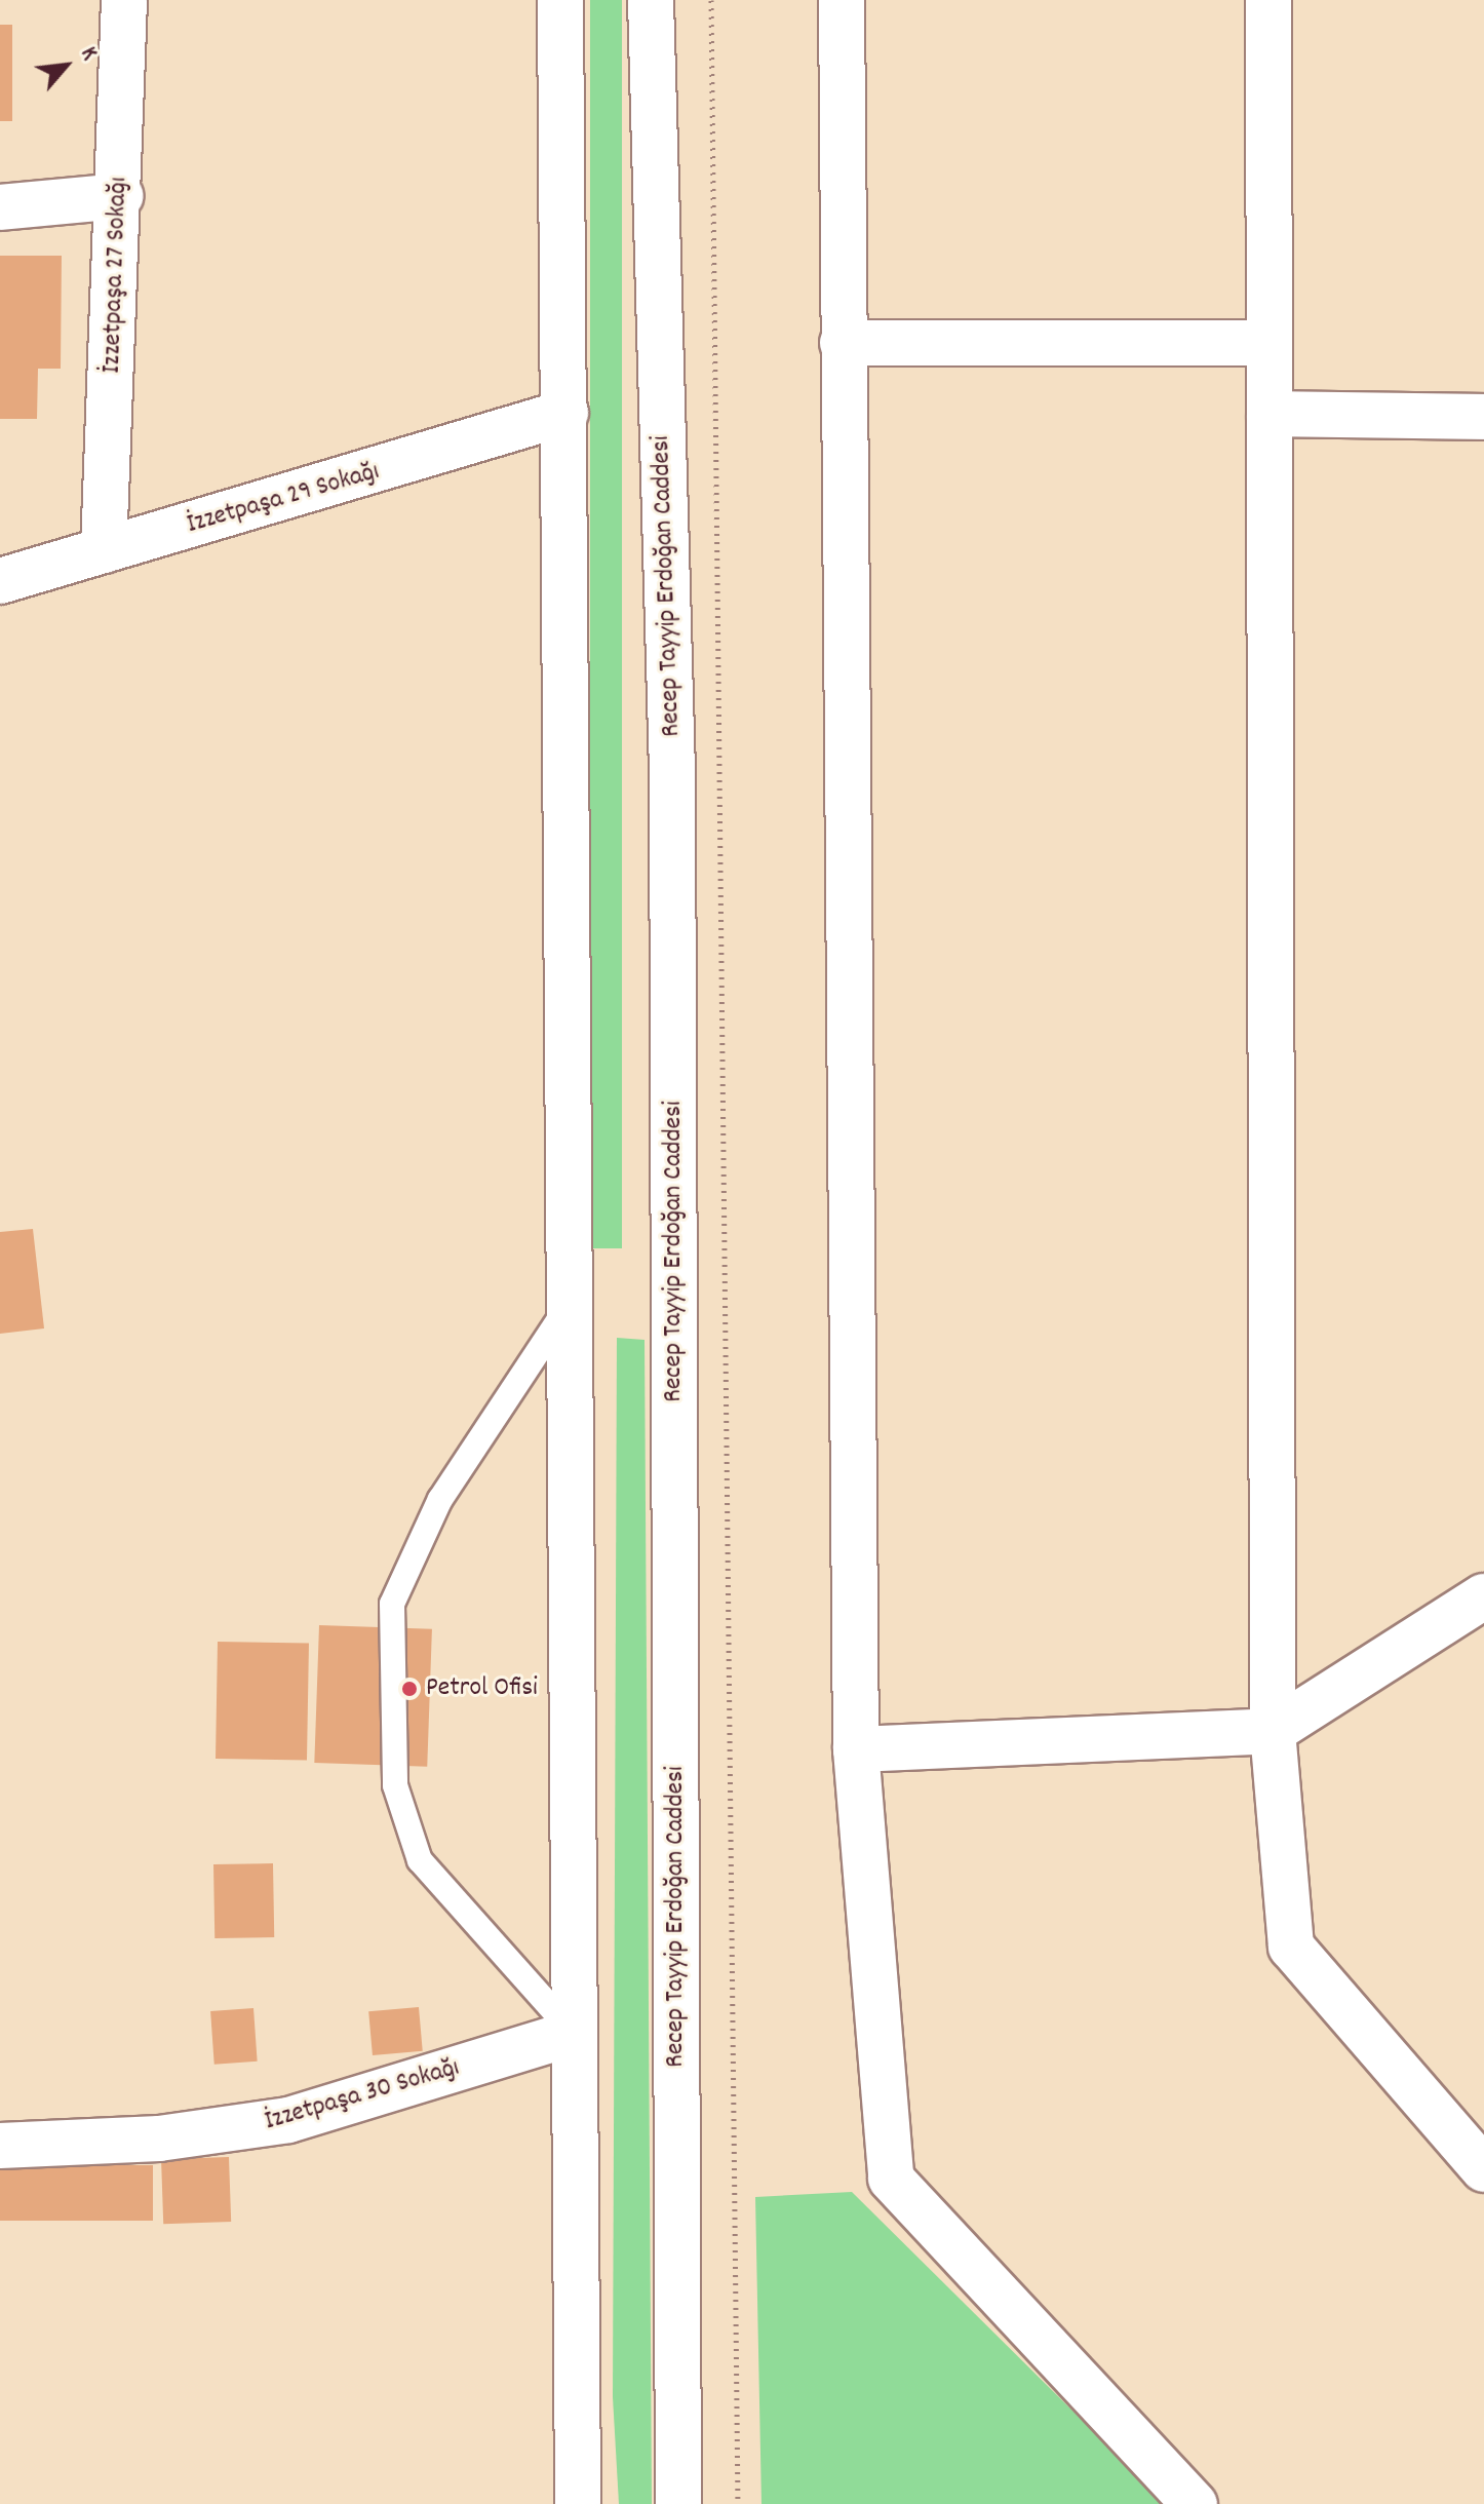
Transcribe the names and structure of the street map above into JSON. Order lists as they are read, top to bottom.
{
  "streets": {
    "street": [
      "İzzetpaşa 27 Sokağı",
      "İzzetpaşa 29 Sokağı",
      "Recep Tayyip Erdoğan Caddesi",
      "İzzetpaşa 30 Sokağı"
    ]
  },
  "crossings": [
    ["İzzetpaşa 27 Sokağı", "İzzetpaşa 29 Sokağı"]
  ],
  "places": ["Petrol Ofisi"],
  "north": "top right"
}
